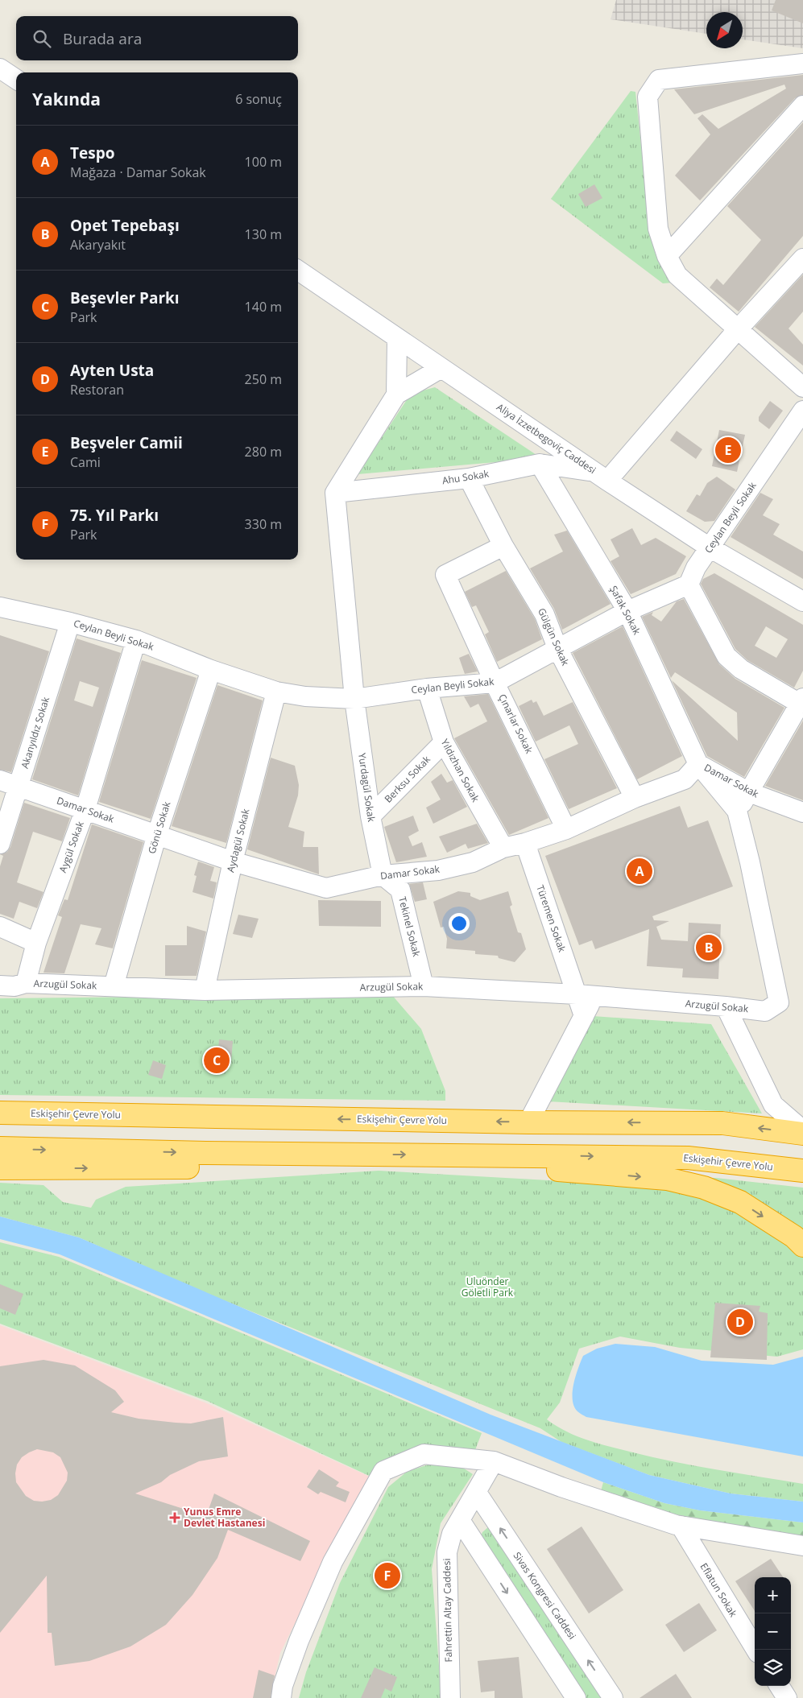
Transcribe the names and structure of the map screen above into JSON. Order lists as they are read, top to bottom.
{
  "streets": {
    "highway": ["Eskişehir Çevre Yolu"],
    "street": [
      "Aliya İzzetbegoviç Caddesi",
      "Ahu Sokak",
      "Ceylan Beyli Sokak",
      "Şafak Sokak",
      "Gülgün Sokak",
      "Çınarlar Sokak",
      "Akanyıldız Sokak",
      "Yıldızhan Sokak",
      "Berksu Sokak",
      "Damar Sokak",
      "Yurdagül Sokak",
      "Gönü Sokak",
      "Aydagül Sokak",
      "Aygül Sokak",
      "Türemen Sokak",
      "Tekinel Sokak",
      "Arzugül Sokak",
      "Eflatun Sokak",
      "Sivas Kongresi Caddesi",
      "Fahrettin Altay Caddesi"
    ]
  },
  "crossings": [
    ["Aliya İzzetbegoviç Caddesi", "Ahu Sokak"],
    ["Aliya İzzetbegoviç Caddesi", "Ceylan Beyli Sokak"],
    ["Ahu Sokak", "Şafak Sokak"],
    ["Ahu Sokak", "Gülgün Sokak"],
    ["Ahu Sokak", "Yurdagül Sokak"],
    ["Ceylan Beyli Sokak", "Şafak Sokak"],
    ["Ceylan Beyli Sokak", "Gülgün Sokak"],
    ["Ceylan Beyli Sokak", "Çınarlar Sokak"],
    ["Ceylan Beyli Sokak", "Akanyıldız Sokak"],
    ["Ceylan Beyli Sokak", "Yıldızhan Sokak"],
    ["Ceylan Beyli Sokak", "Yurdagül Sokak"],
    ["Ceylan Beyli Sokak", "Gönü Sokak"],
    ["Ceylan Beyli Sokak", "Aydagül Sokak"],
    ["Ceylan Beyli Sokak", "Aygül Sokak"],
    ["Şafak Sokak", "Damar Sokak"],
    ["Şafak Sokak", "Arzugül Sokak"],
    ["Gülgün Sokak", "Çınarlar Sokak"],
    ["Gülgün Sokak", "Damar Sokak"],
    ["Çınarlar Sokak", "Damar Sokak"],
    ["Akanyıldız Sokak", "Damar Sokak"],
    ["Yıldızhan Sokak", "Berksu Sokak"],
    ["Yıldızhan Sokak", "Damar Sokak"],
    ["Berksu Sokak", "Yurdagül Sokak"],
    ["Damar Sokak", "Yurdagül Sokak"],
    ["Damar Sokak", "Gönü Sokak"],
    ["Damar Sokak", "Aydagül Sokak"],
    ["Damar Sokak", "Aygül Sokak"],
    ["Damar Sokak", "Türemen Sokak"],
    ["Damar Sokak", "Tekinel Sokak"],
    ["Yurdagül Sokak", "Tekinel Sokak"],
    ["Gönü Sokak", "Arzugül Sokak"],
    ["Aydagül Sokak", "Arzugül Sokak"],
    ["Aygül Sokak", "Arzugül Sokak"],
    ["Türemen Sokak", "Arzugül Sokak"],
    ["Tekinel Sokak", "Arzugül Sokak"],
    ["Sivas Kongresi Caddesi", "Fahrettin Altay Caddesi"]
  ],
  "parks": ["Uluönder Göletli Park"],
  "places": {
    "health": ["Yunus Emre Devlet Hastanesi"]
  },
  "north": "bottom left",
  "page": {
    "search": "Burada ara",
    "heading": ["Yakında", "6 sonuç"],
    "list": [
      {
        "mark": "A",
        "name": "Tespo",
        "note": "Mağaza · Damar Sokak",
        "value": "100 m"
      },
      {
        "mark": "B",
        "name": "Opet Tepebaşı",
        "note": "Akaryakıt",
        "value": "130 m"
      },
      {
        "mark": "C",
        "name": "Beşevler Parkı",
        "note": "Park",
        "value": "140 m"
      },
      {
        "mark": "D",
        "name": "Ayten Usta",
        "note": "Restoran",
        "value": "250 m"
      },
      {
        "mark": "E",
        "name": "Beşveler Camii",
        "note": "Cami",
        "value": "280 m"
      },
      {
        "mark": "F",
        "name": "75. Yıl Parkı",
        "note": "Park",
        "value": "330 m"
      }
    ],
    "pins": [
      "E",
      "A",
      "B",
      "C",
      "D",
      "F"
    ],
    "map_buttons": ["+", "−"]
  }
}
